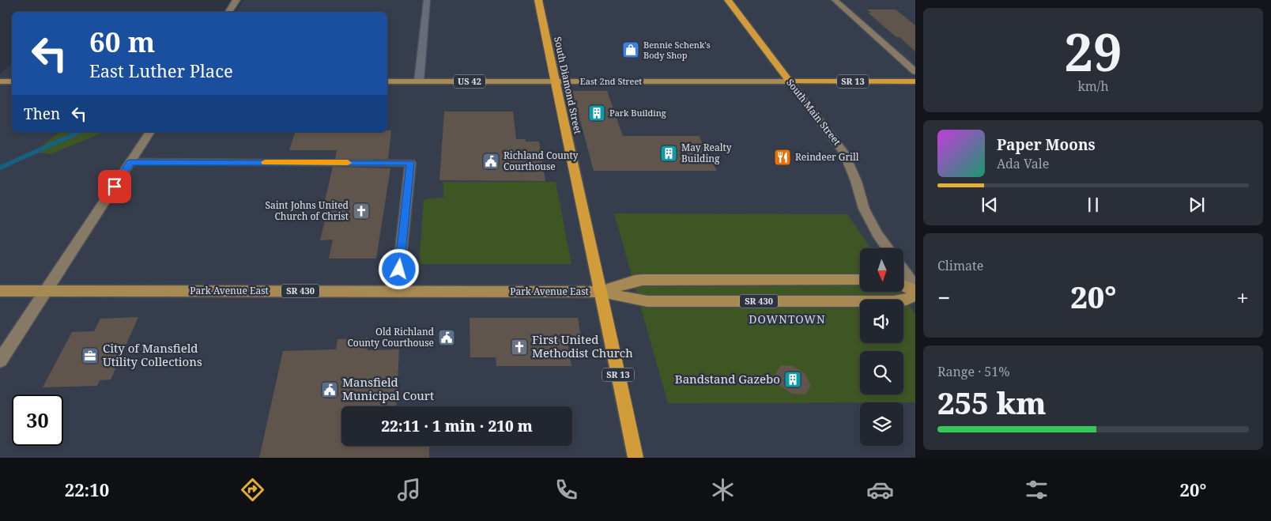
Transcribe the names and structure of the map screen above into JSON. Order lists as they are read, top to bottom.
{
  "streets": {
    "highway": ["SR 13", "South Diamond Street", "South Main Street"],
    "main road": [
      "US 42",
      "East 2nd Street",
      "Park Avenue East",
      "SR 430"
    ]
  },
  "crossings": [
    ["East 2nd Street", "SR 13"],
    ["East 2nd Street", "South Diamond Street"],
    ["East 2nd Street", "South Main Street"],
    ["SR 13", "South Diamond Street"],
    ["SR 13", "South Main Street"],
    ["SR 13", "Park Avenue East"],
    ["South Diamond Street", "Park Avenue East"]
  ],
  "districts": ["DOWNTOWN"],
  "places": {
    "shop": ["Bennie Schenk's Body Shop"],
    "building": ["Park Building", "May Realty Building", "Bandstand Gazebo"],
    "restaurant": ["Reindeer Grill"],
    "public building": ["Richland County Courthouse", "Old Richland County Courthouse", "Mansfield Municipal Court"],
    "church": ["Saint Johns United Church of Christ", "First United Methodist Church"],
    "office": ["City of Mansfield Utility Collections"]
  },
  "north": "bottom",
  "page": {
    "tile": [
      ["29", "km/h"],
      "Climate",
      ["Range · 51%", "255 km"]
    ],
    "turn": ["60 m", "East Luther Place"],
    "then": "Then",
    "song": ["Paper Moons", "Ada Vale"],
    "heat": ["−", "20°", "+"],
    "limit": "30",
    "trip": "22:11 · 1 min · 210 m",
    "tabs": ["22:10", "20°"]
  }
}
